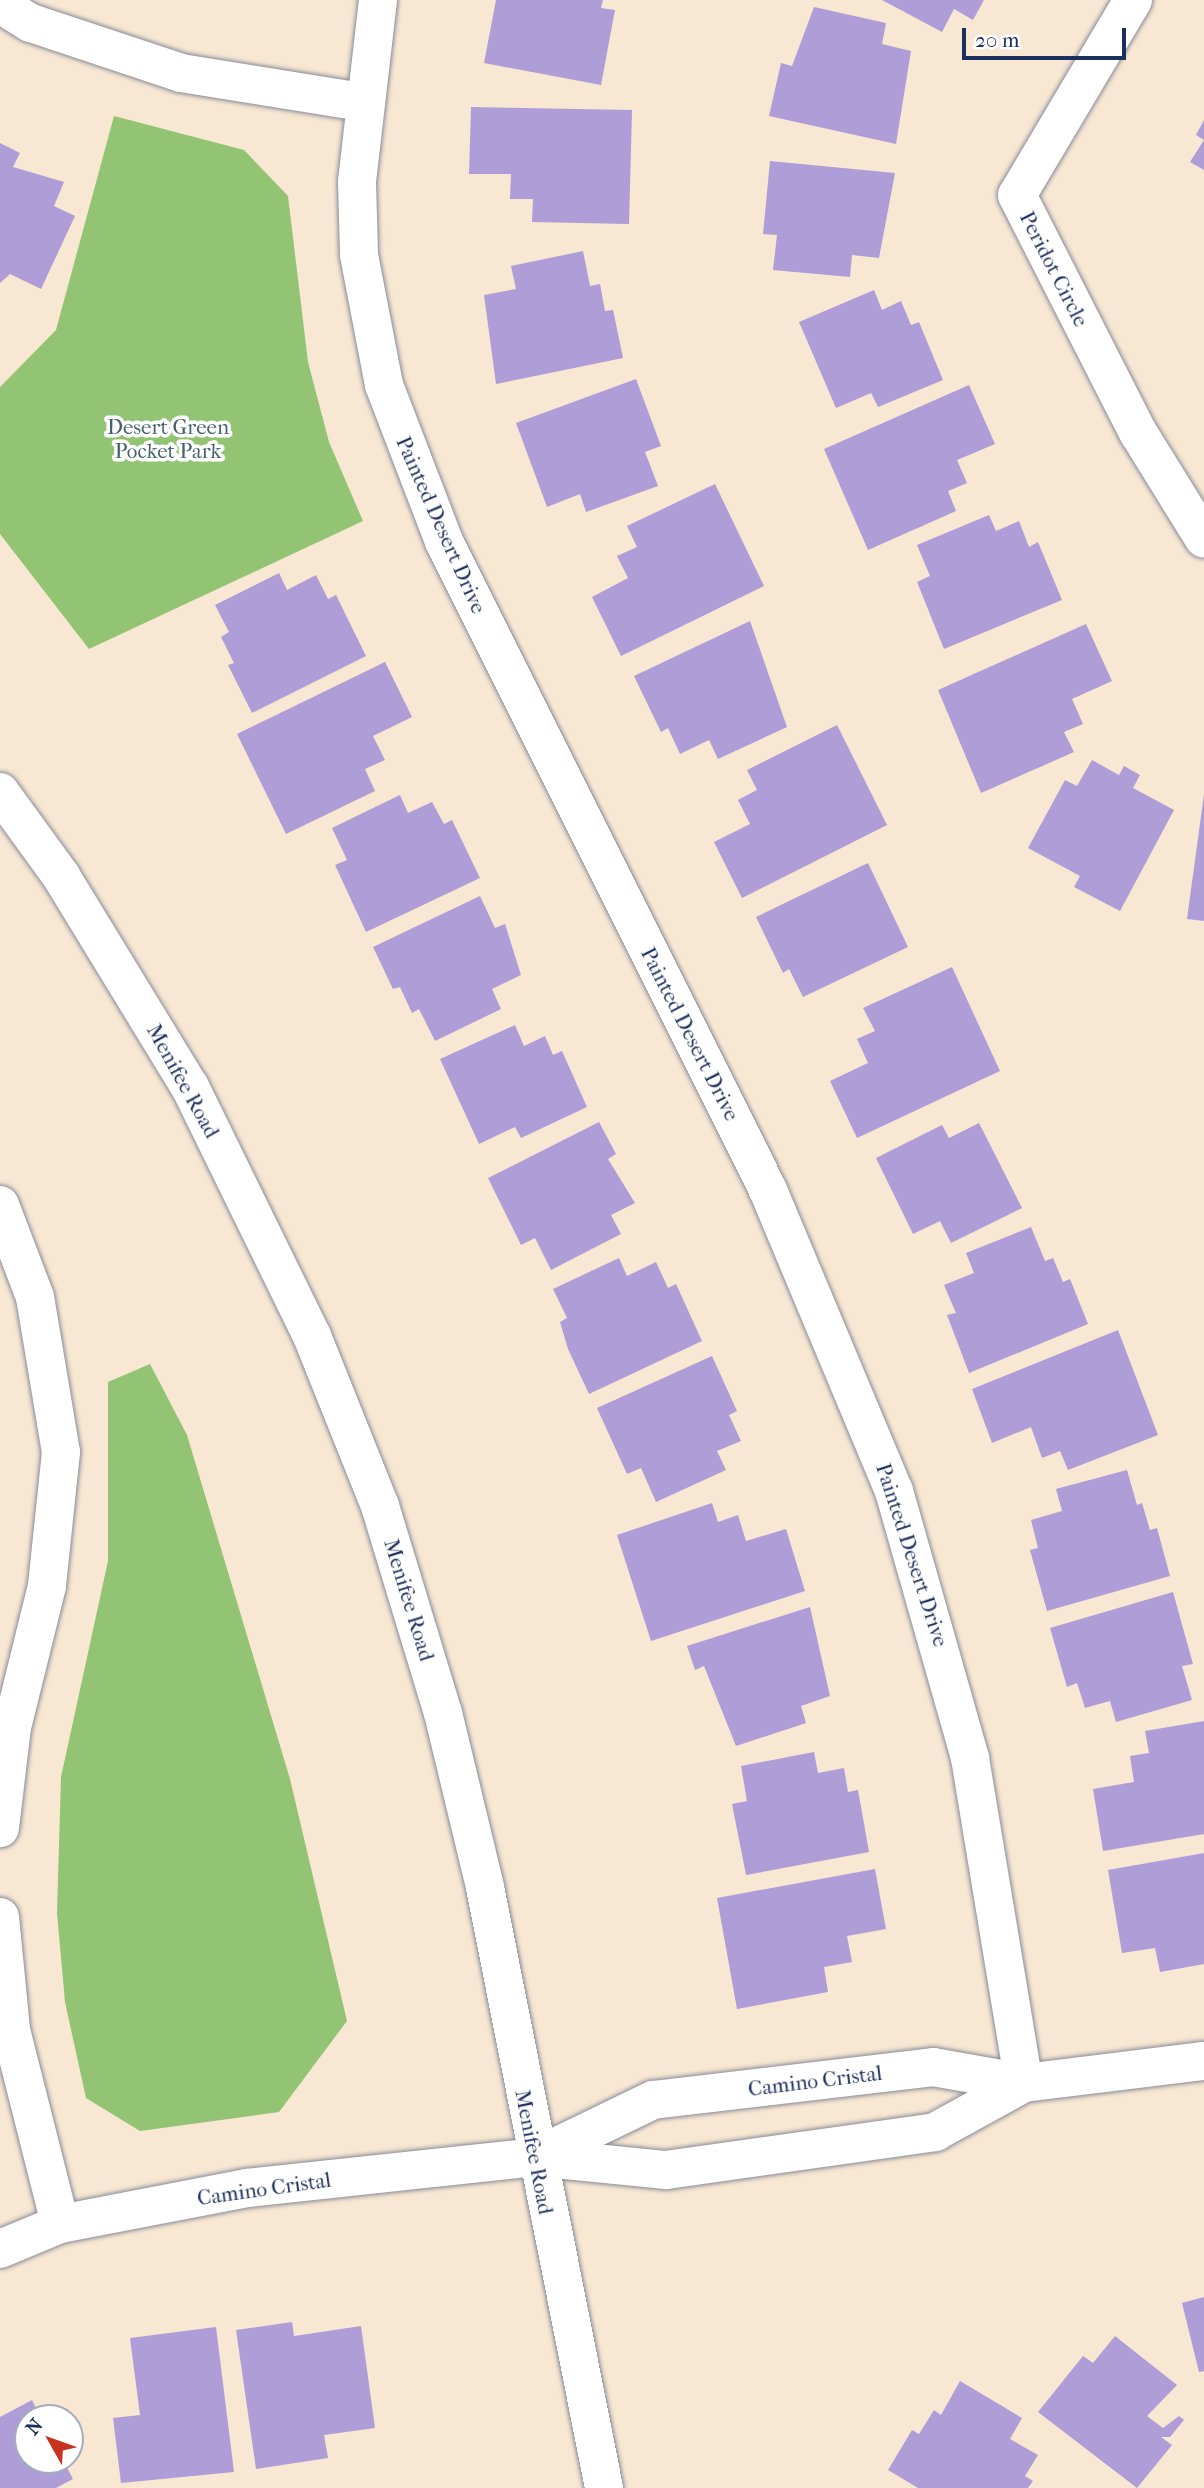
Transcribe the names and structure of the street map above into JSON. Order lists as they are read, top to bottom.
{
  "streets": {
    "street": [
      "Peridot Circle",
      "Painted Desert Drive",
      "Menifee Road",
      "Camino Cristal"
    ]
  },
  "crossings": [
    ["Painted Desert Drive", "Camino Cristal"],
    ["Menifee Road", "Camino Cristal"]
  ],
  "parks": ["Desert Green Pocket Park"],
  "scale_bar": "20 m",
  "north": "top left"
}
